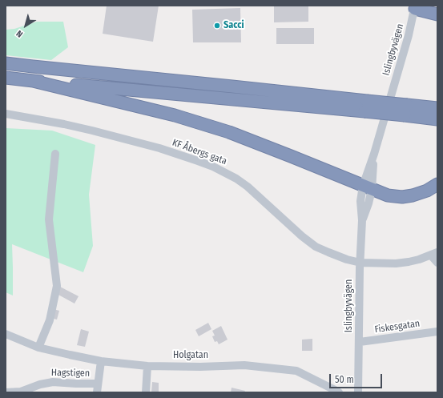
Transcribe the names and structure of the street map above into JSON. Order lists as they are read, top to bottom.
{
  "streets": {
    "street": [
      "Islingbyvägen",
      "KF Åbergs gata",
      "Fiskesgatan",
      "Holgatan",
      "Hagstigen"
    ]
  },
  "crossings": [
    ["Islingbyvägen", "KF Åbergs gata"],
    ["Islingbyvägen", "Fiskesgatan"]
  ],
  "places": ["Sacci"],
  "scale_bar": "50 m",
  "north": "bottom left"
}
